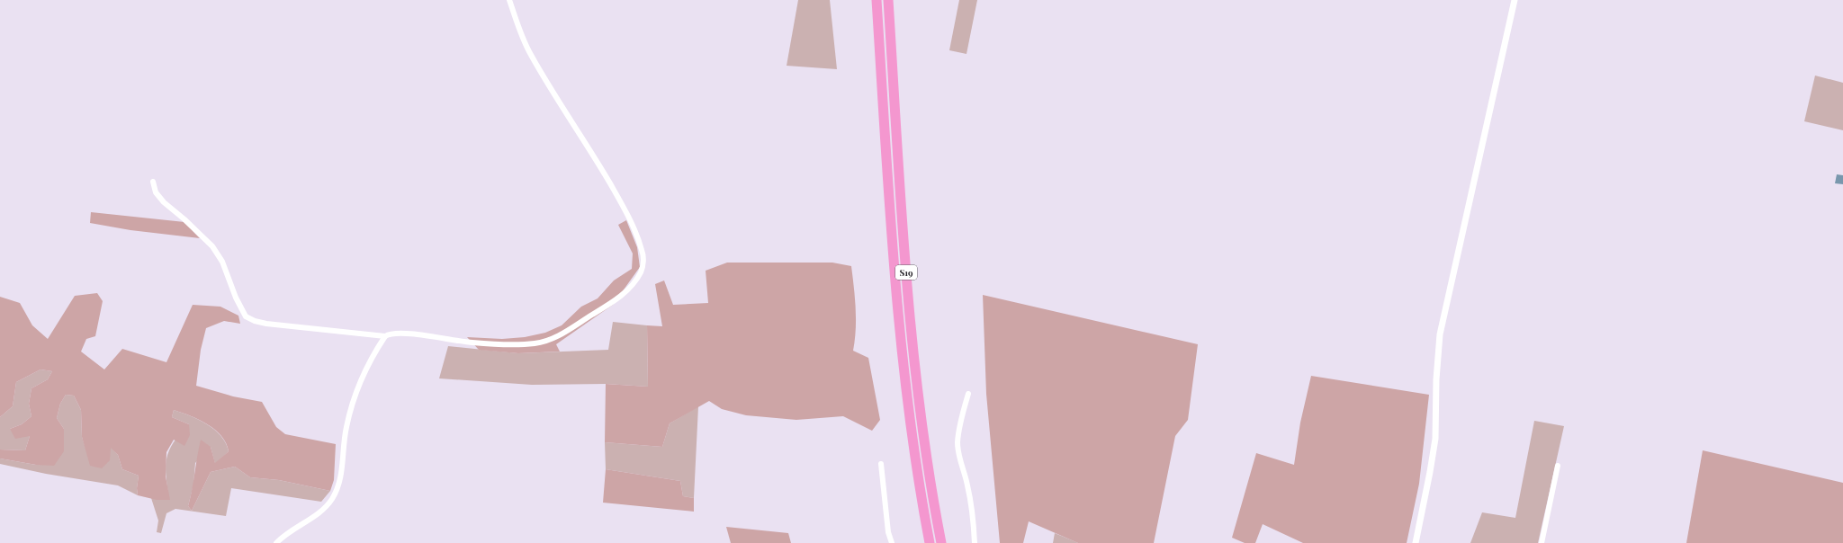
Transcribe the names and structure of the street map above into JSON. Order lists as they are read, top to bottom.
{
  "streets": {
    "highway": ["S19"]
  }
}
